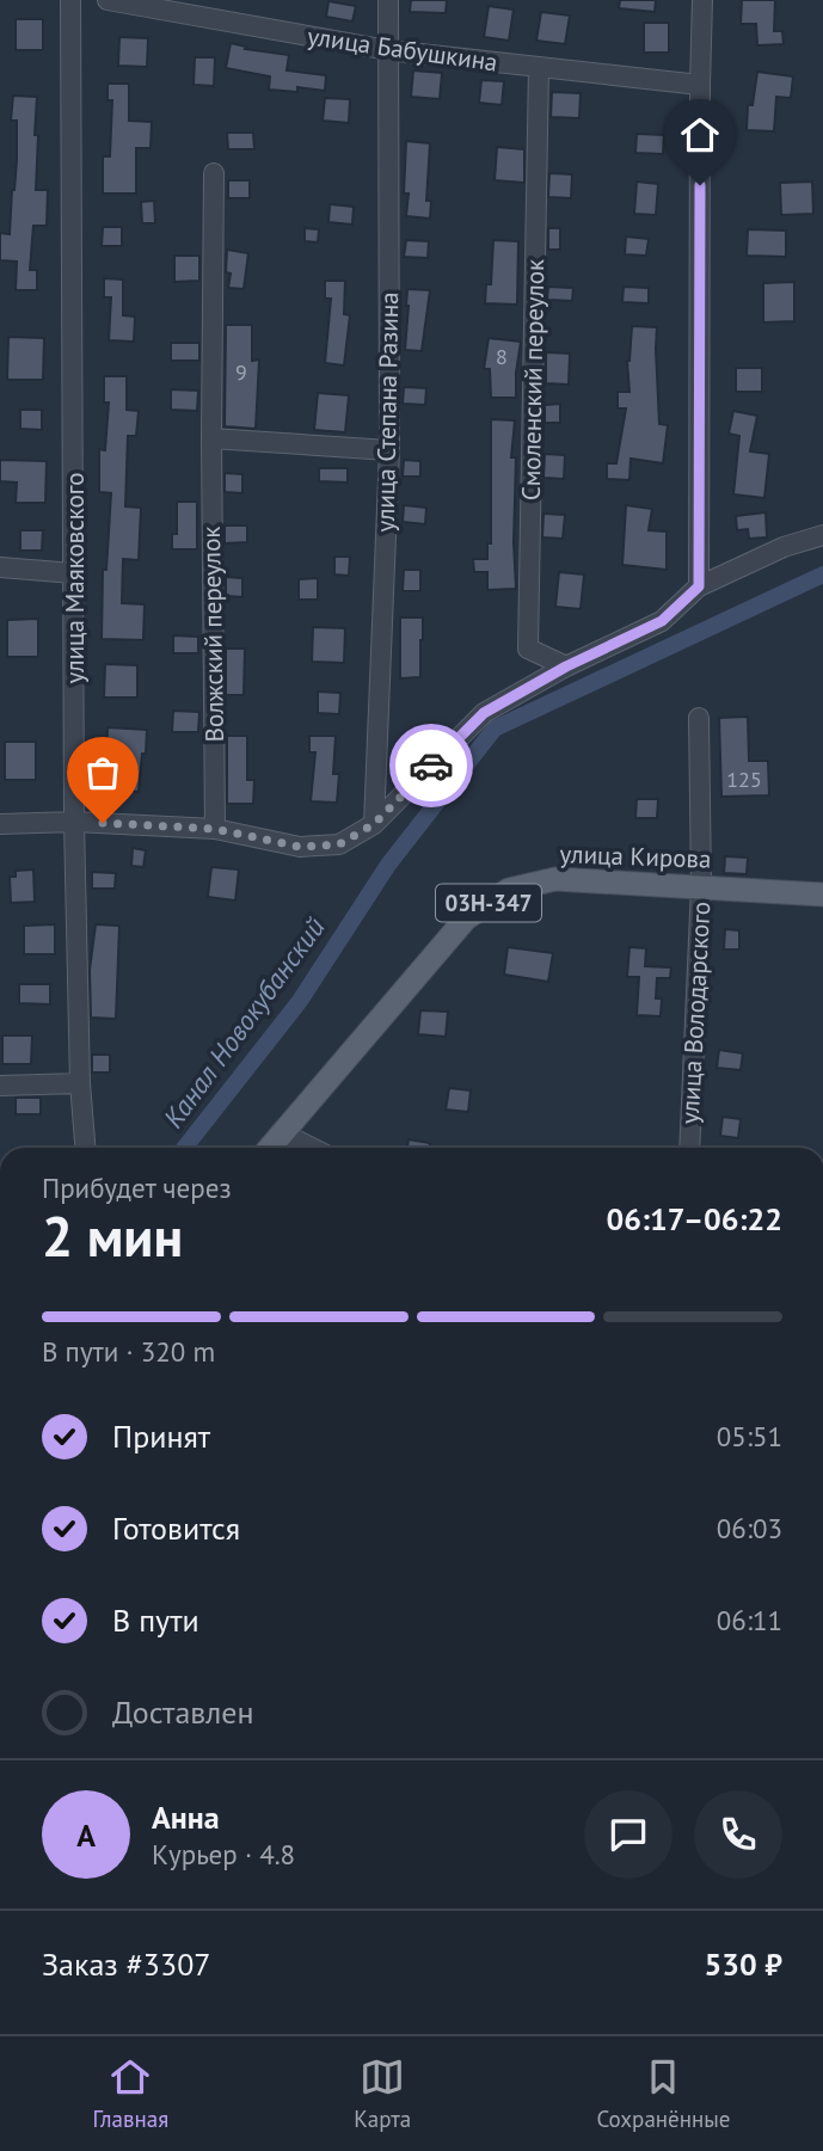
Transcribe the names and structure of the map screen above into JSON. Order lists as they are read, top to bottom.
{
  "streets": {
    "main road": ["улица Кирова", "03Н-347"],
    "street": [
      "улица Бабушкина",
      "Смоленский переулок",
      "улица Степана Разина",
      "улица Маяковского",
      "Волжский переулок",
      "улица Володарского"
    ]
  },
  "crossings": [
    ["улица Бабушкина", "Смоленский переулок"],
    ["улица Бабушкина", "улица Степана Разина"],
    ["улица Кирова", "улица Володарского"]
  ],
  "water": ["Канал Новокубанский"],
  "house_numbers": ["8", "9", "125"],
  "page": {
    "heading": ["2 мин", "Прибудет через", "06:17–06:22"],
    "panel": [
      "Анна",
      "Курьер · 4.8",
      "Заказ #3307",
      "530 ₽"
    ],
    "bar": "В пути · 320 m",
    "list": [
      ["Принят", "05:51"],
      ["Готовится", "06:03"],
      ["В пути", "06:11"],
      "Доставлен"
    ],
    "round": "А",
    "tabs": ["Главная", "Карта", "Сохранённые"]
  }
}
